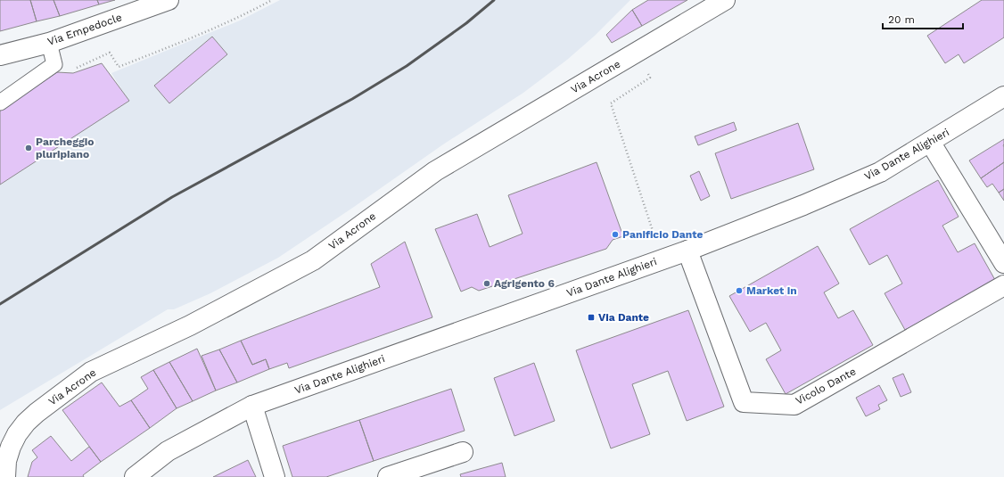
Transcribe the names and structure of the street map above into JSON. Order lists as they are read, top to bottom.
{
  "streets": {
    "street": [
      "Via Empedocle",
      "Via Acrone",
      "Via Dante Alighieri",
      "Vicolo Dante"
    ]
  },
  "crossings": [
    ["Via Dante Alighieri", "Vicolo Dante"]
  ],
  "places": {
    "other": [
      "Parcheggio pluripiano",
      "Panificio Dante",
      "Agrigento 6",
      "Market in"
    ],
    "transit": ["Via Dante"]
  },
  "scale_bar": "20 m"
}
